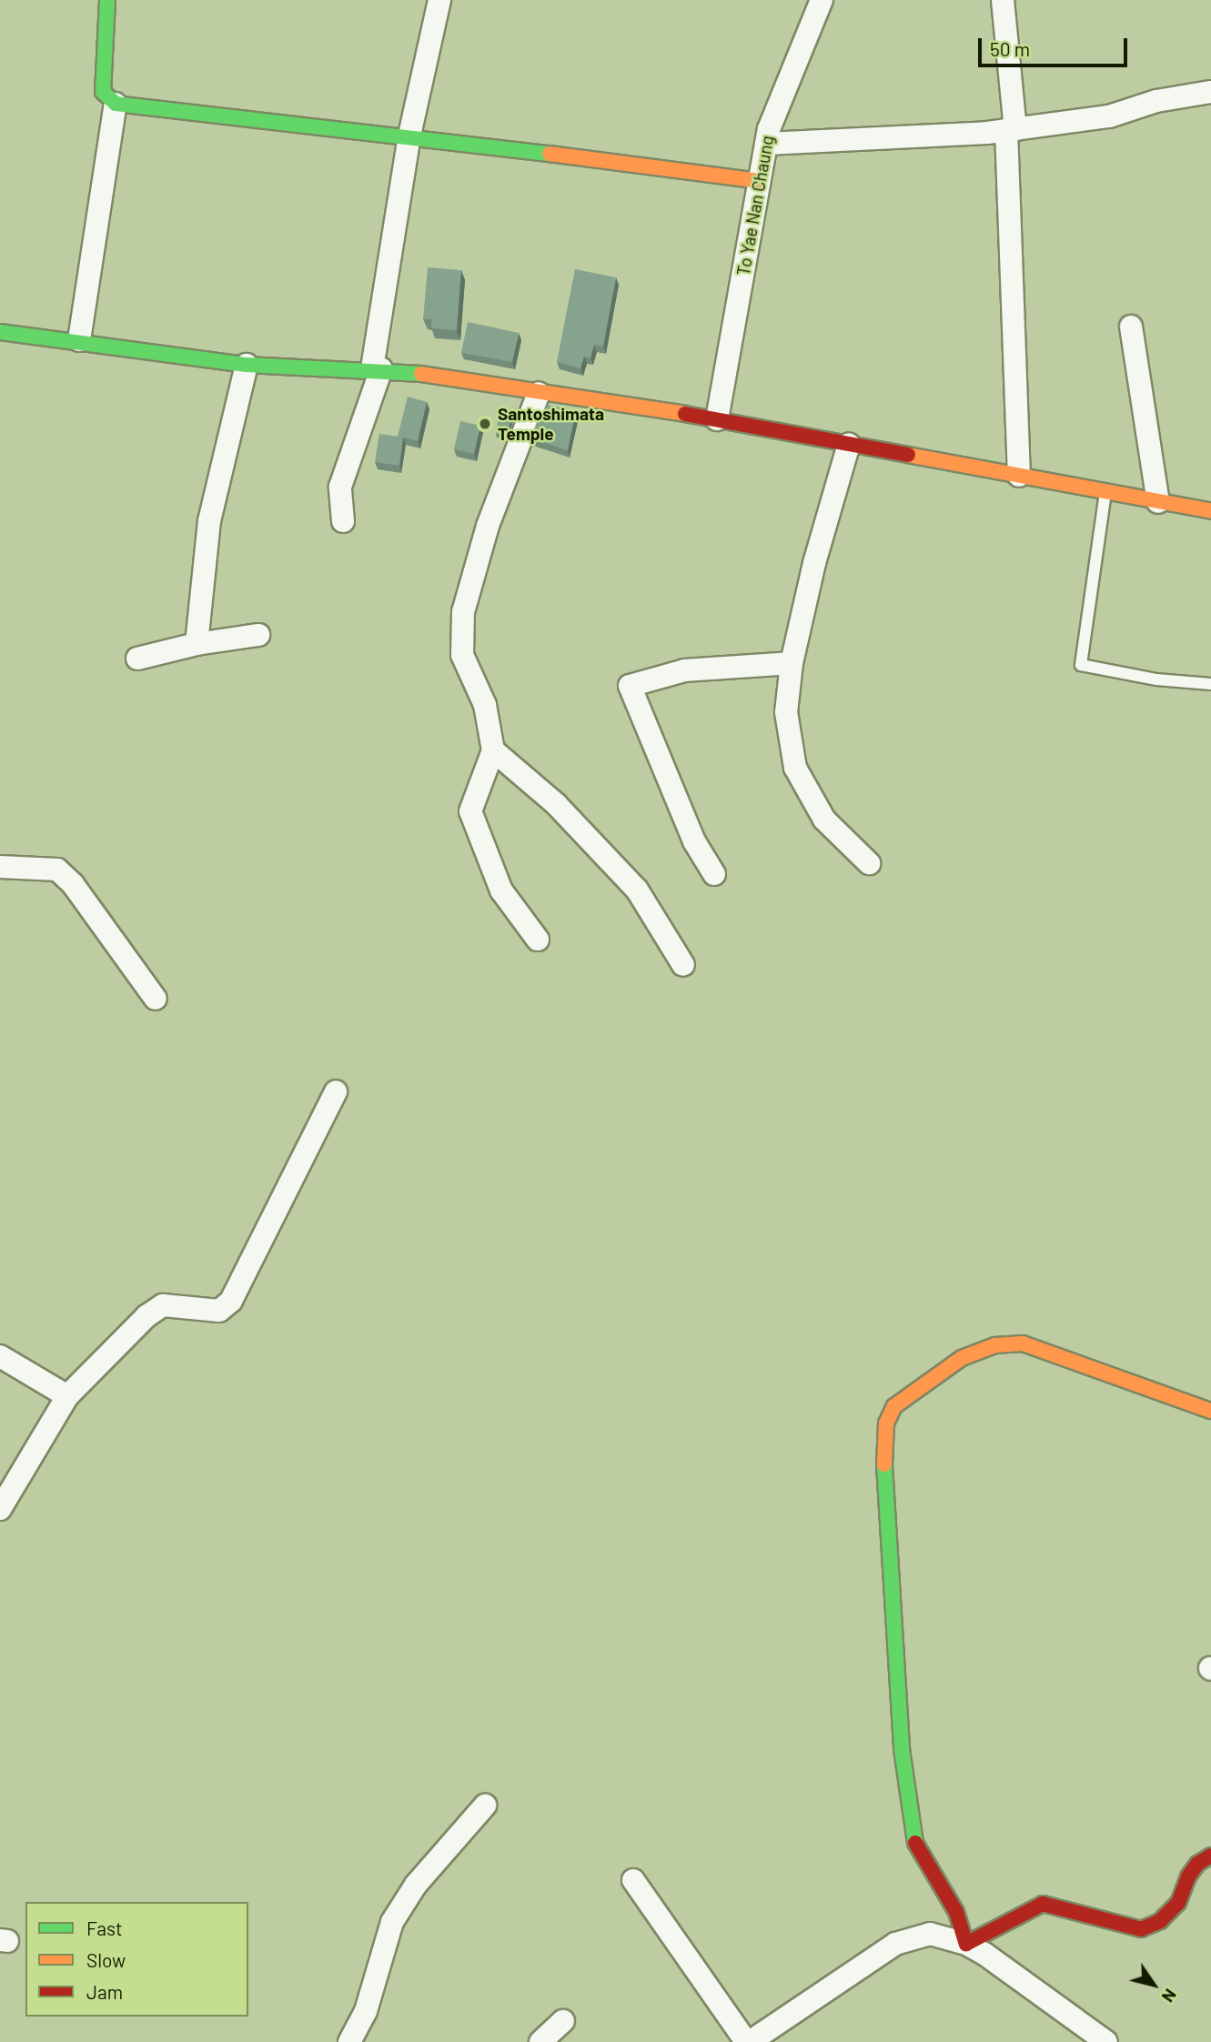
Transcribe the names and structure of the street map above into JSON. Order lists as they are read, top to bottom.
{
  "streets": {
    "street": ["To Yae Nan Chaung"]
  },
  "places": ["Santoshimata Temple"],
  "legend": ["Fast", "Slow", "Jam"],
  "scale_bar": "50 m",
  "north": "bottom right"
}
